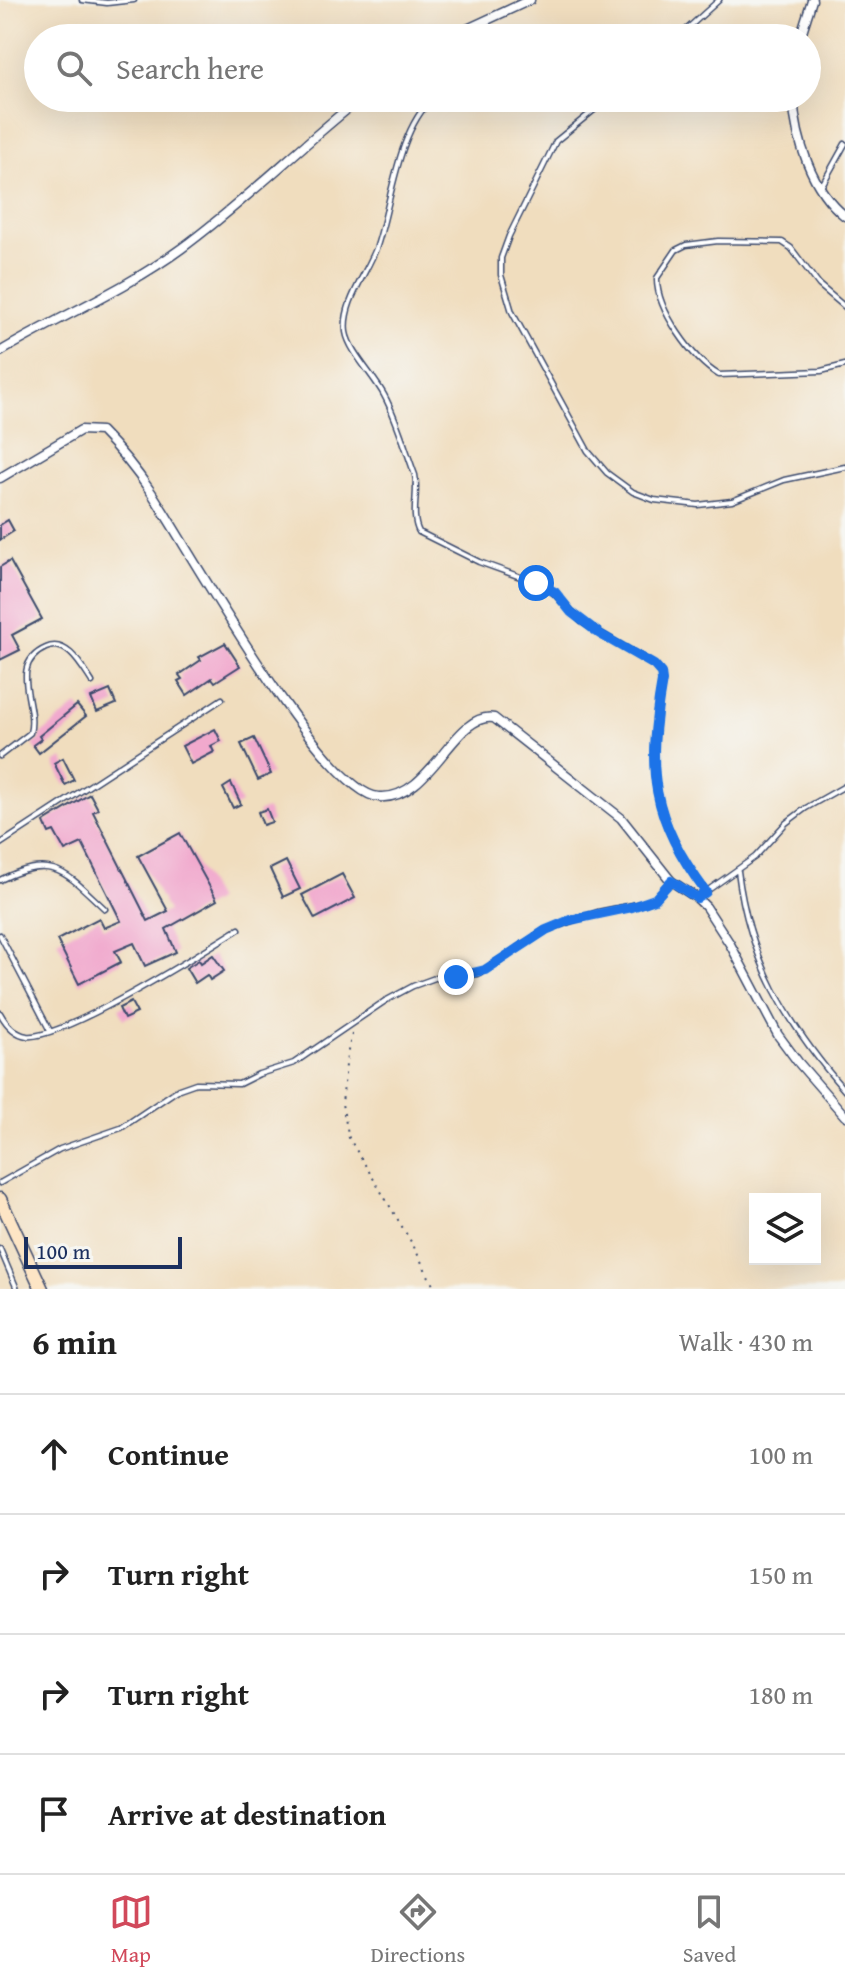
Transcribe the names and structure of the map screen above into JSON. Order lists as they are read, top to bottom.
{
  "scale_bar": "100 m",
  "page": {
    "search": "Search here",
    "scale": "100 m",
    "heading": ["6 min", "Walk · 430 m"],
    "list": [
      ["Continue", "100 m"],
      ["Turn right", "150 m"],
      ["Turn right", "180 m"],
      "Arrive at destination"
    ],
    "nav": ["Map", "Directions", "Saved"]
  }
}
